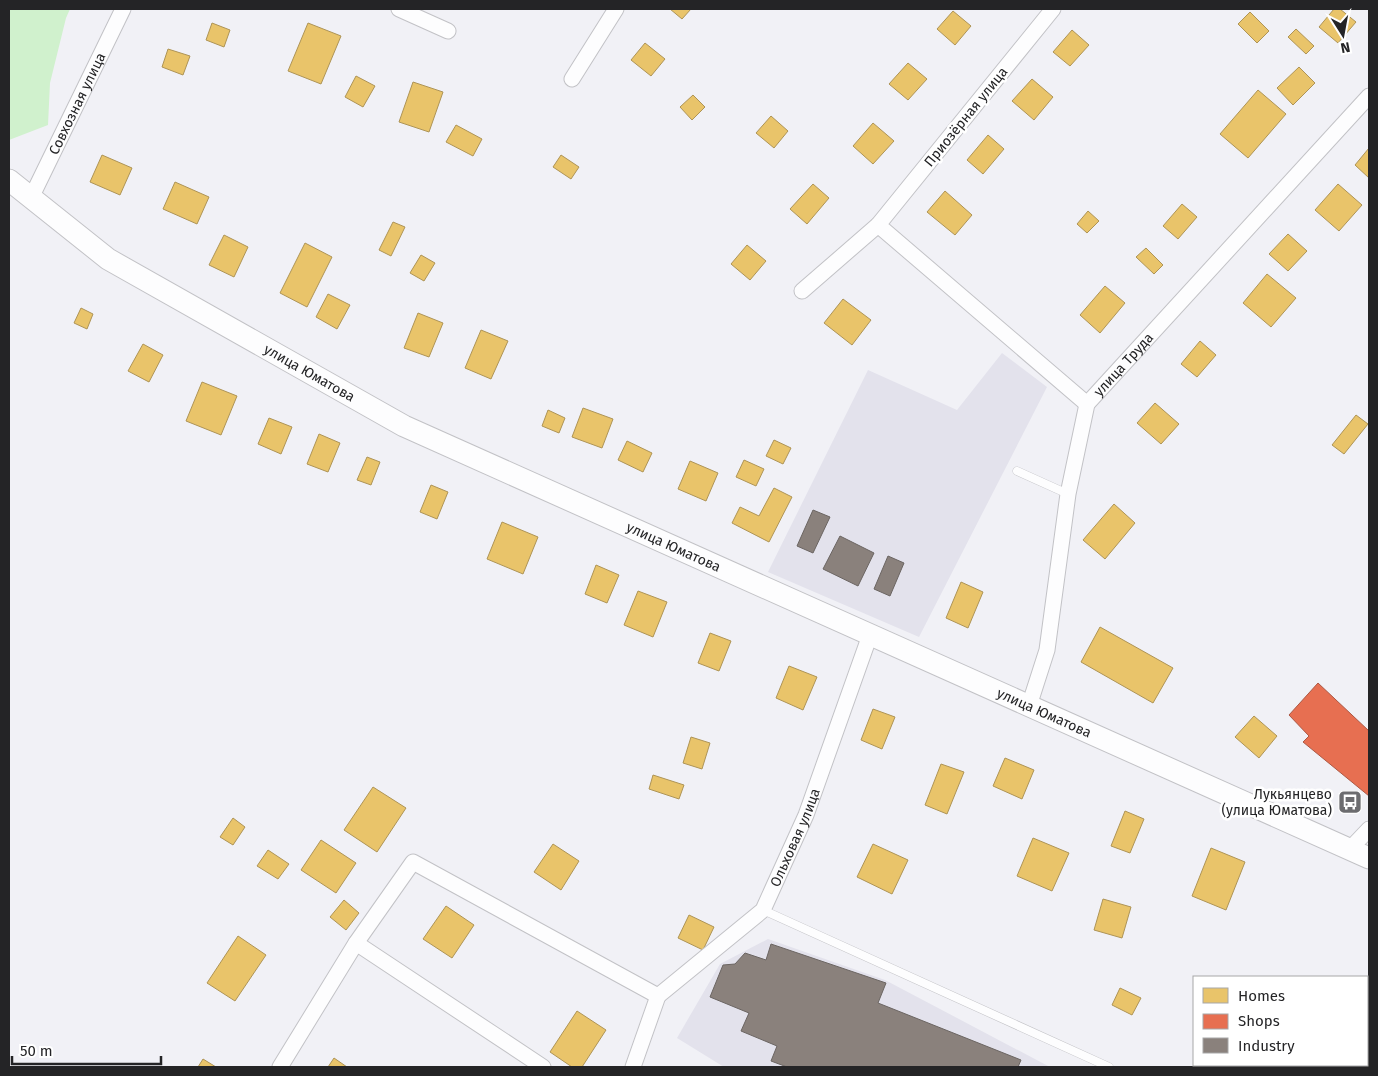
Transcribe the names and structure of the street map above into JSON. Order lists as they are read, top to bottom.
{
  "streets": {
    "main road": ["улица Юматова"],
    "street": [
      "Совхозная улица",
      "Приозёрная улица",
      "улица Труда",
      "Ольховая улица"
    ]
  },
  "crossings": [
    ["Совхозная улица", "улица Юматова"],
    ["улица Труда", "улица Юматова"],
    ["улица Юматова", "Ольховая улица"]
  ],
  "places": {
    "bus stop": ["Лукьянцево (улица Юматова)"]
  },
  "legend": ["Homes", "Shops", "Industry"],
  "scale_bar": "50 m",
  "north": "bottom"
}
